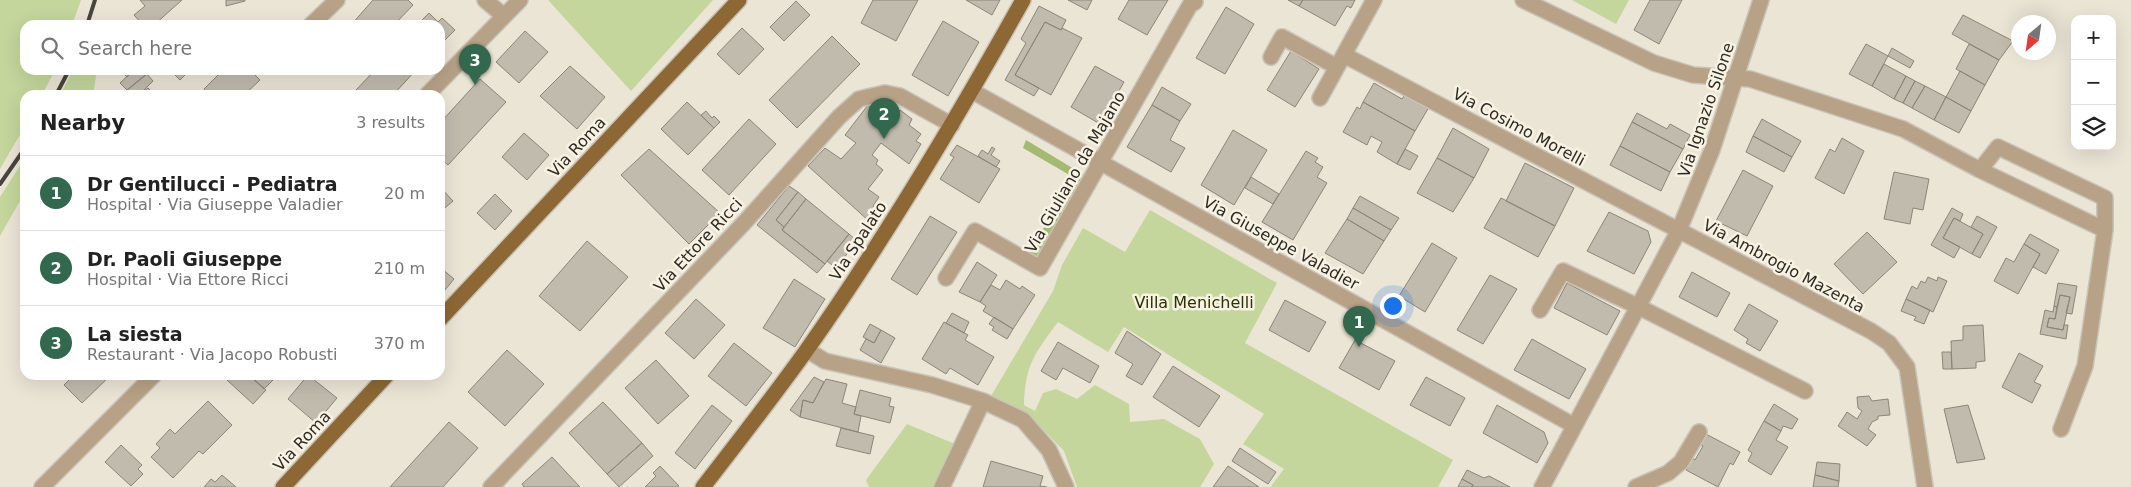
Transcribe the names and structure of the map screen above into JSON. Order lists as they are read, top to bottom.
{
  "streets": {
    "main road": ["Via Roma", "Via Spalato"],
    "street": [
      "Via Ignazio Silone",
      "Via Cosimo Morelli",
      "Via Giuliano da Majano",
      "Via Giuseppe Valadier",
      "Via Ettore Ricci",
      "Via Ambrogio Mazenta"
    ]
  },
  "crossings": [
    ["Via Ignazio Silone", "Via Cosimo Morelli"],
    ["Via Ignazio Silone", "Via Ambrogio Mazenta"],
    ["Via Cosimo Morelli", "Via Ambrogio Mazenta"],
    ["Via Giuliano da Majano", "Via Giuseppe Valadier"],
    ["Via Spalato", "Via Giuseppe Valadier"],
    ["Via Spalato", "Via Ettore Ricci"],
    ["Via Giuseppe Valadier", "Via Ambrogio Mazenta"]
  ],
  "parks": ["Villa Menichelli"],
  "north": "bottom left",
  "page": {
    "map_buttons": ["+", "−"],
    "search": "Search here",
    "pins": ["3", "2", "1"],
    "heading": ["Nearby", "3 results"],
    "list": [
      {
        "mark": "1",
        "name": "Dr Gentilucci - Pediatra",
        "note": "Hospital · Via Giuseppe Valadier",
        "value": "20 m"
      },
      {
        "mark": "2",
        "name": "Dr. Paoli Giuseppe",
        "note": "Hospital · Via Ettore Ricci",
        "value": "210 m"
      },
      {
        "mark": "3",
        "name": "La siesta",
        "note": "Restaurant · Via Jacopo Robusti",
        "value": "370 m"
      }
    ]
  }
}
